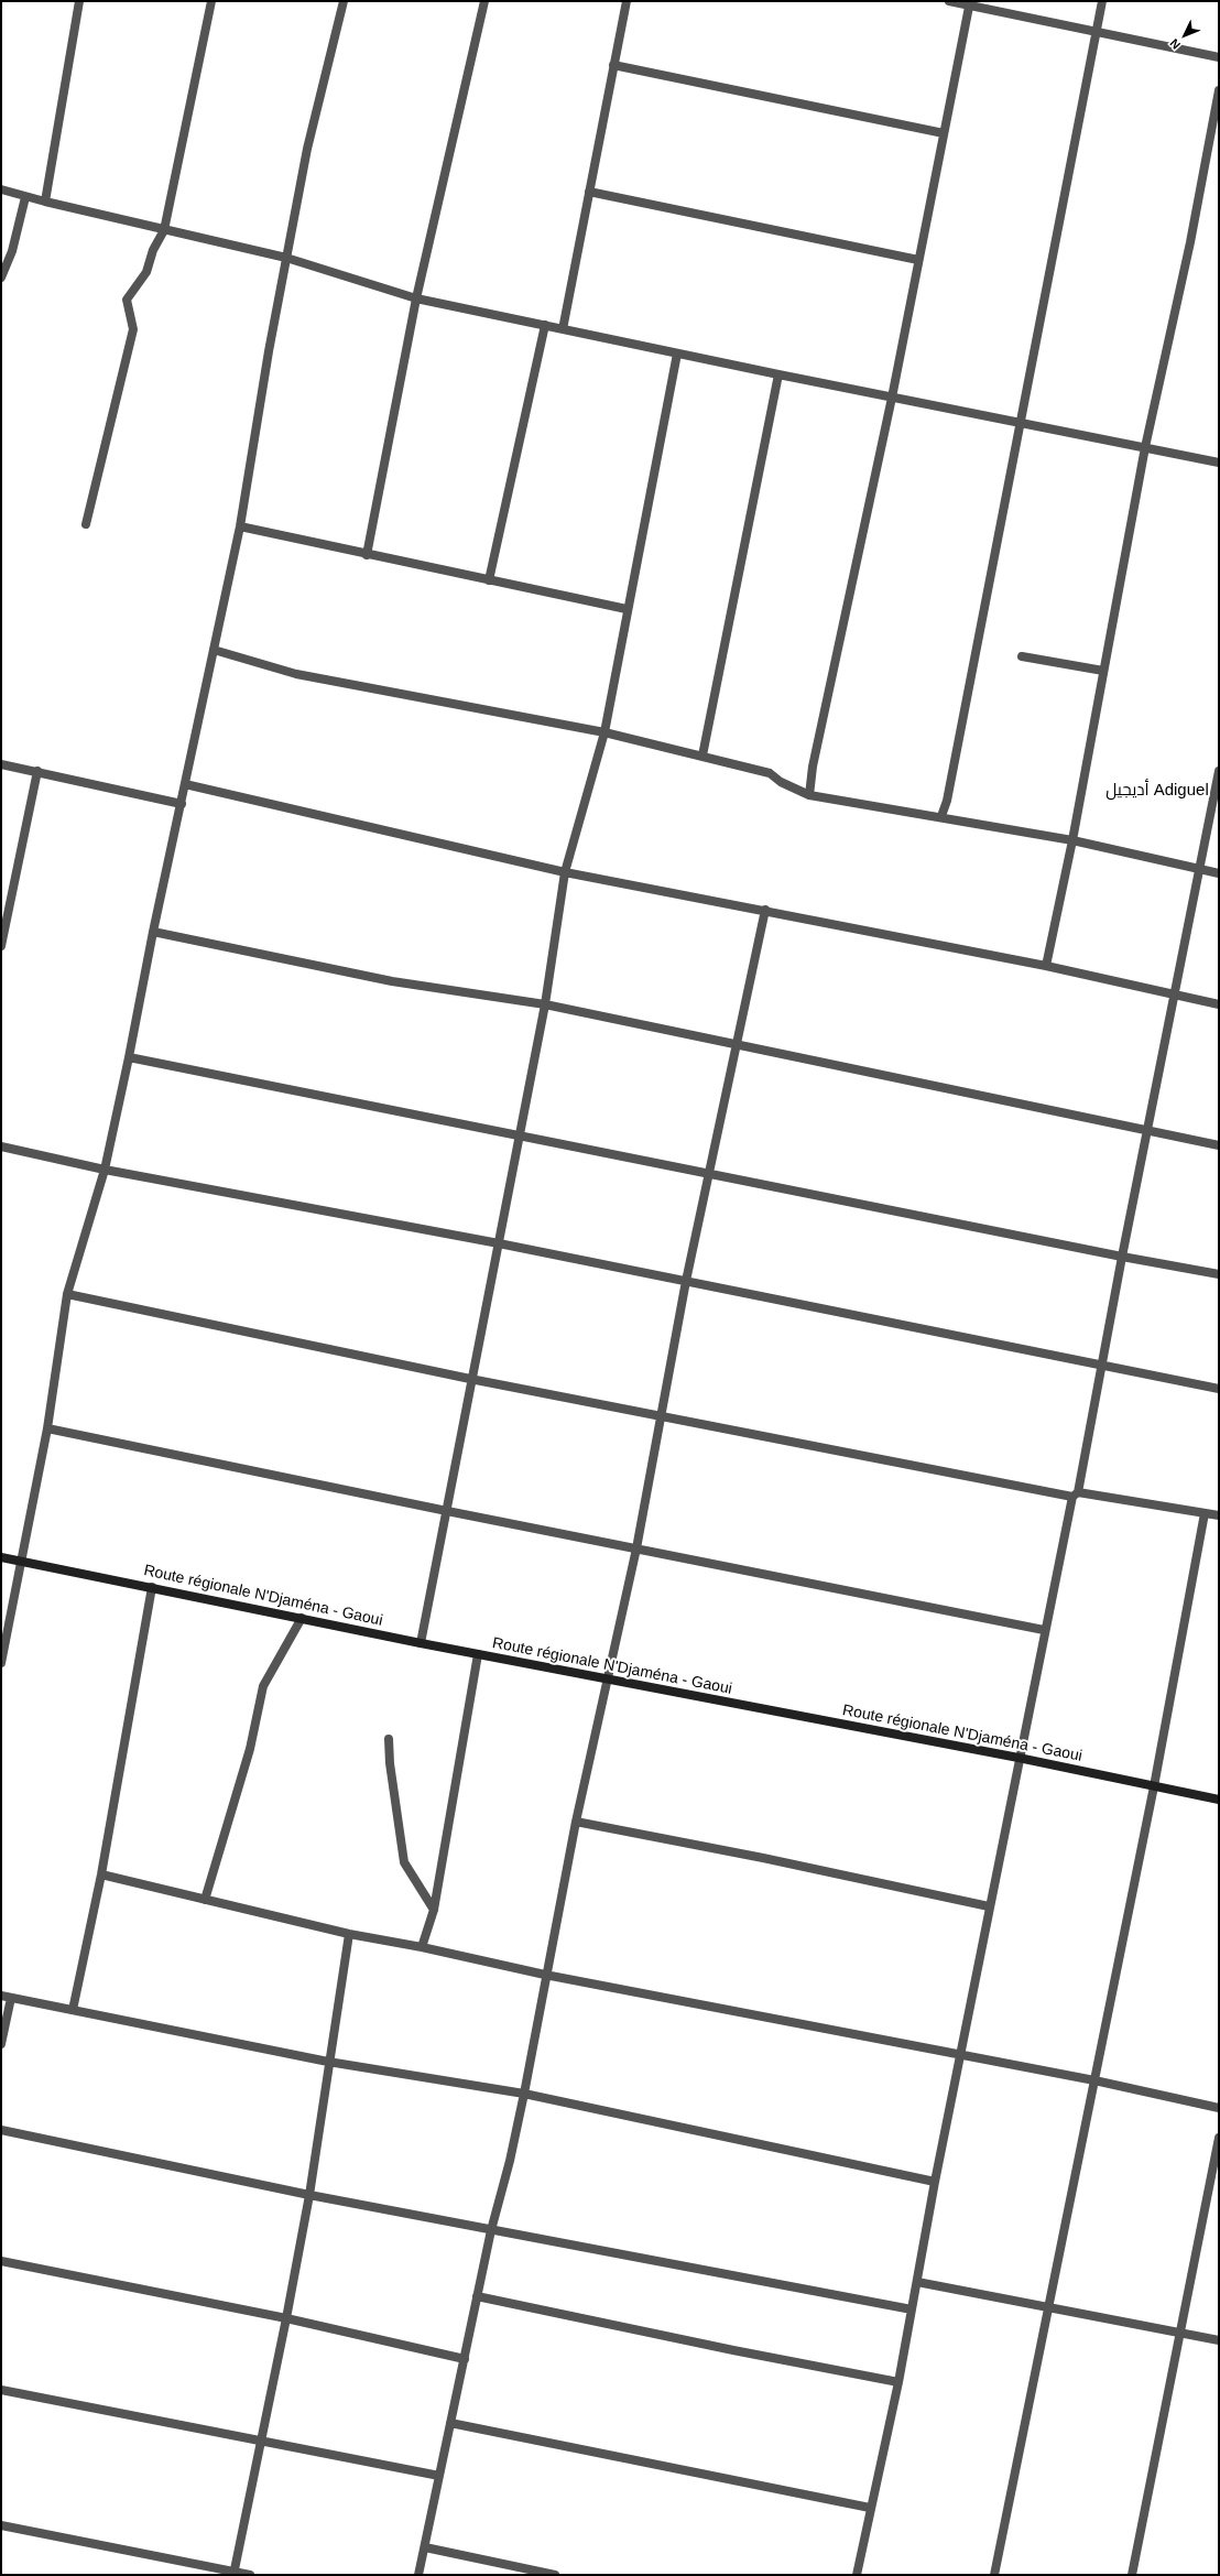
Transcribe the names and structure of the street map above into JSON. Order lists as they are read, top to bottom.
{
  "streets": {
    "street": ["Route régionale N'Djaména - Gaoui"]
  },
  "districts": ["أديجيل Adiguel"],
  "north": "bottom left"
}
